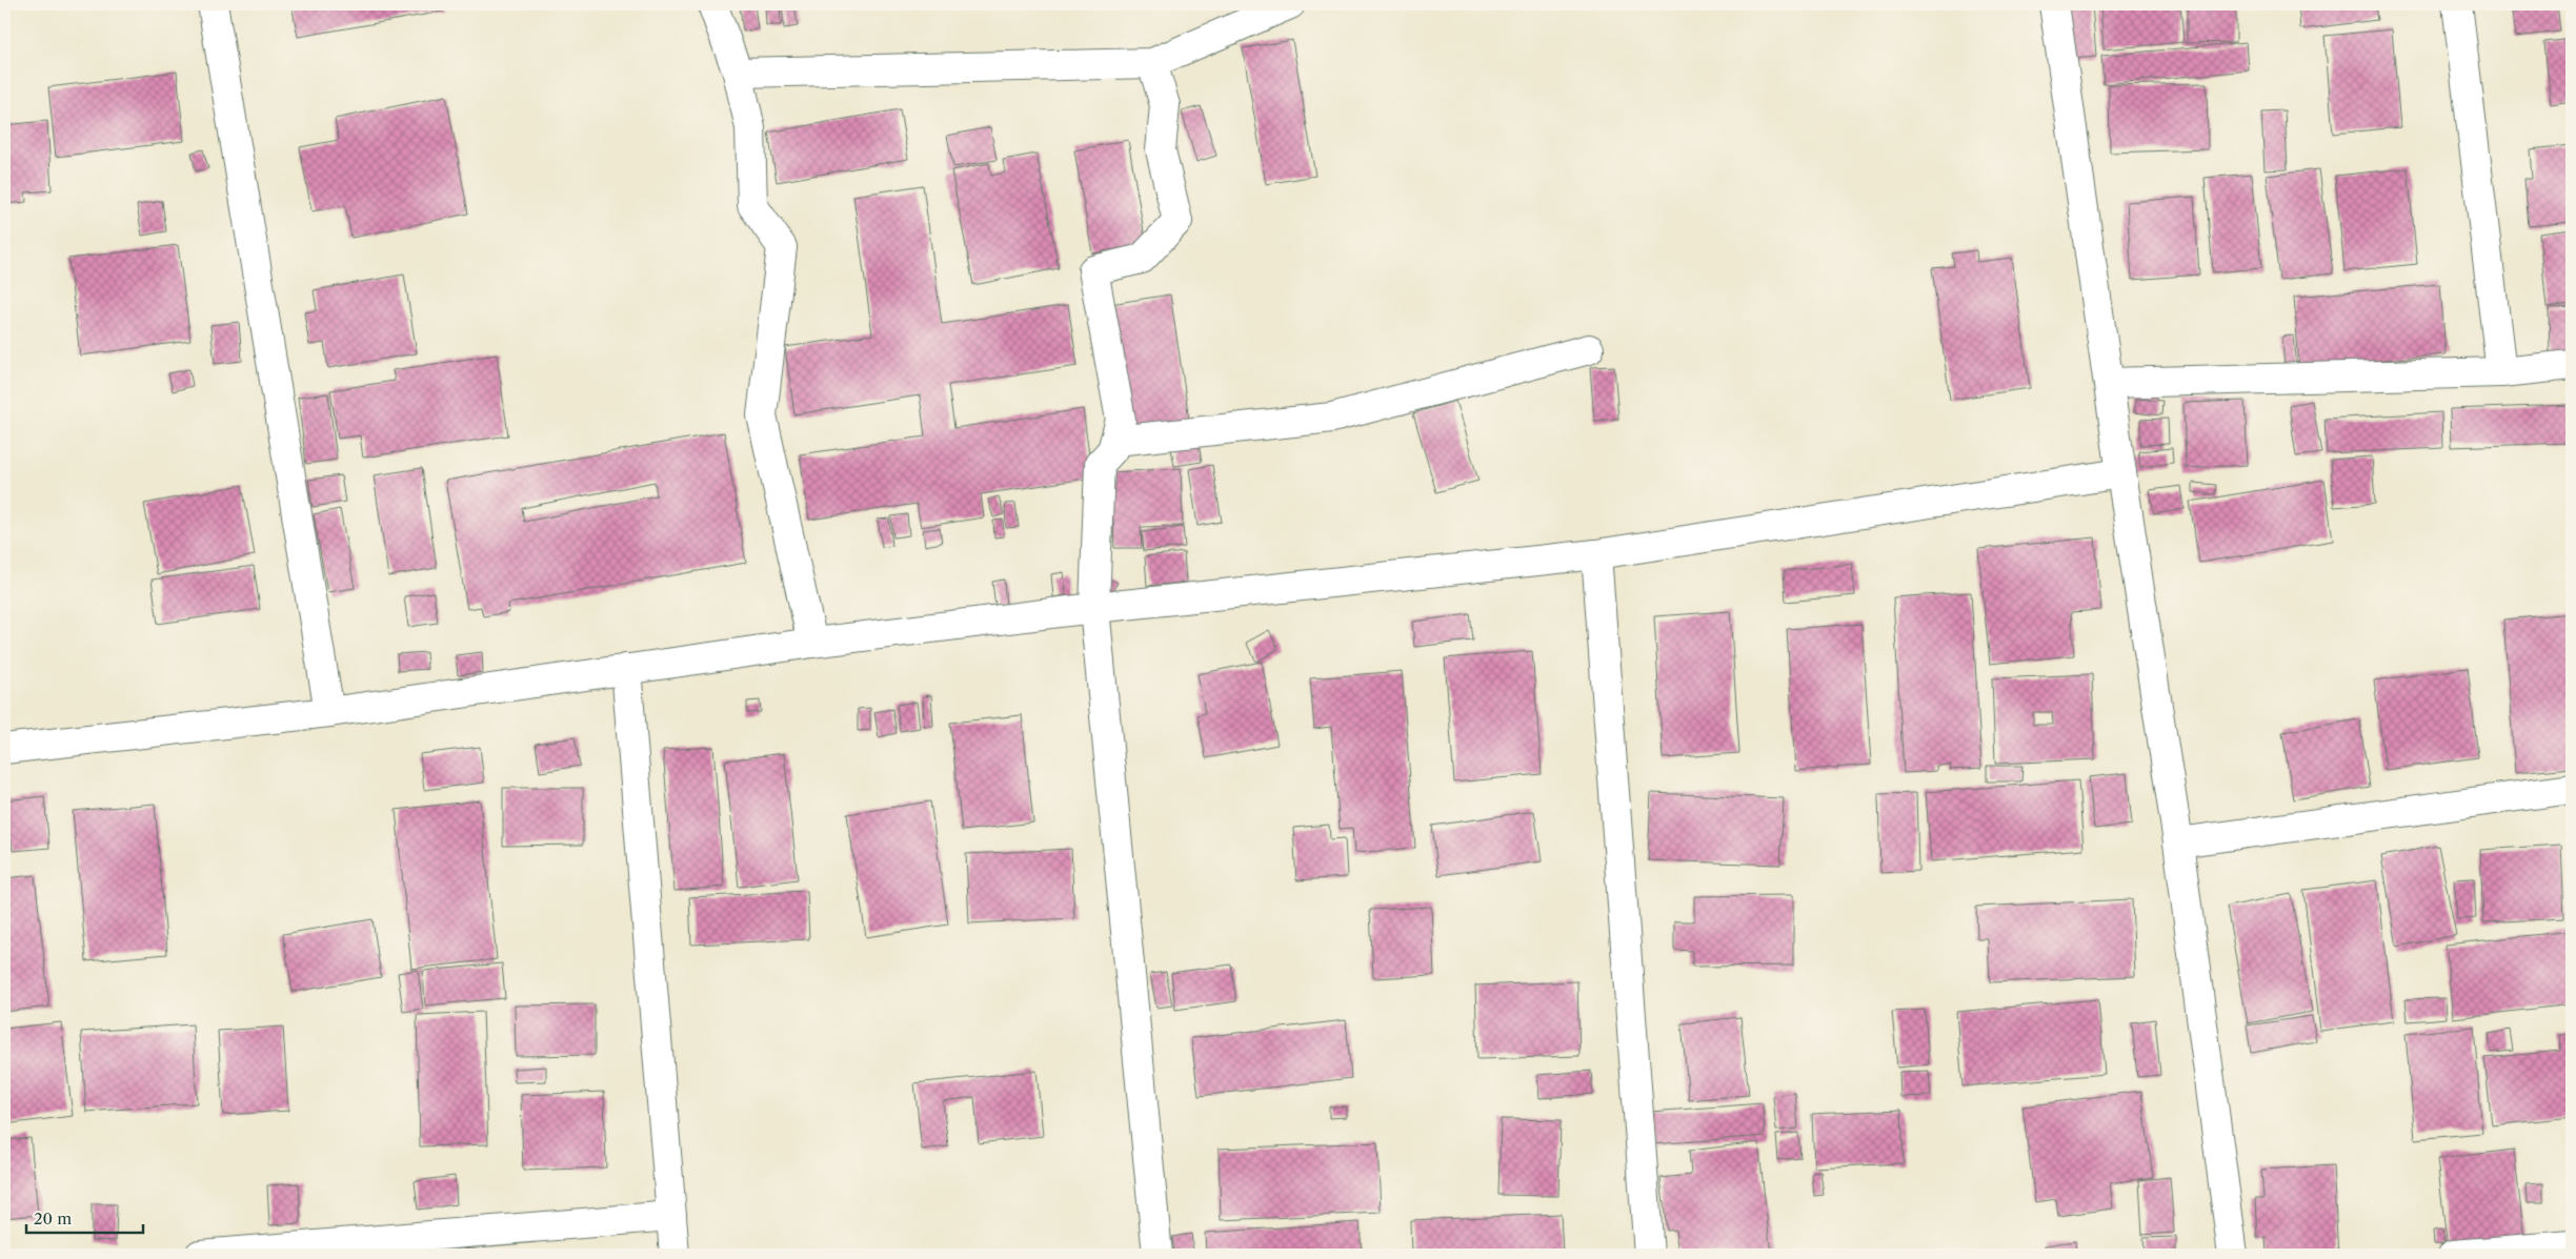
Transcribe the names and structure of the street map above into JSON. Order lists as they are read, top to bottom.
{
  "scale_bar": "20 m"
}
